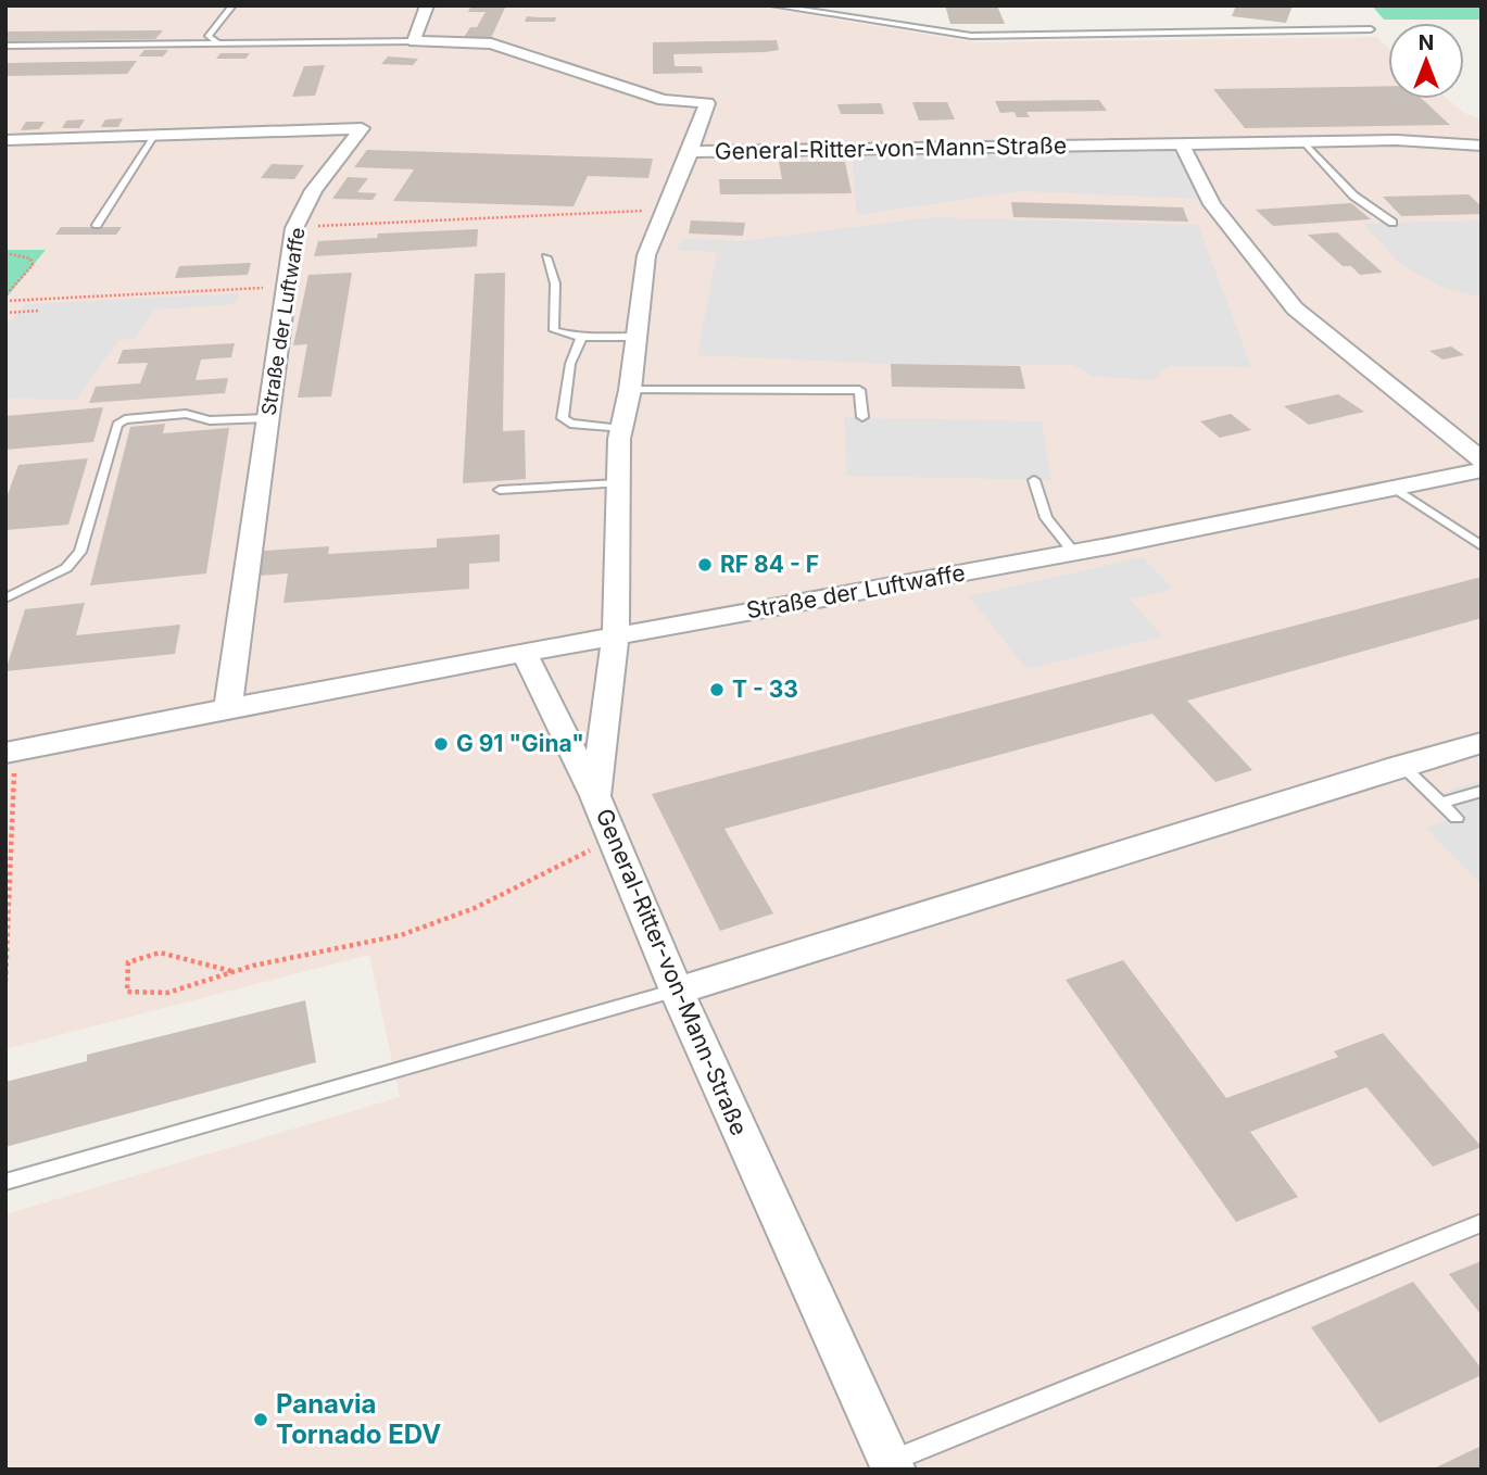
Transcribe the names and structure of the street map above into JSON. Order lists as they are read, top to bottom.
{
  "streets": {
    "street": ["General-Ritter-von-Mann-Straße", "Straße der Luftwaffe"]
  },
  "crossings": [
    ["General-Ritter-von-Mann-Straße", "Straße der Luftwaffe"]
  ],
  "places": [
    "RF 84 - F",
    "T - 33",
    "G 91 \"Gina\"",
    "Panavia Tornado EDV"
  ],
  "north": "top"
}
